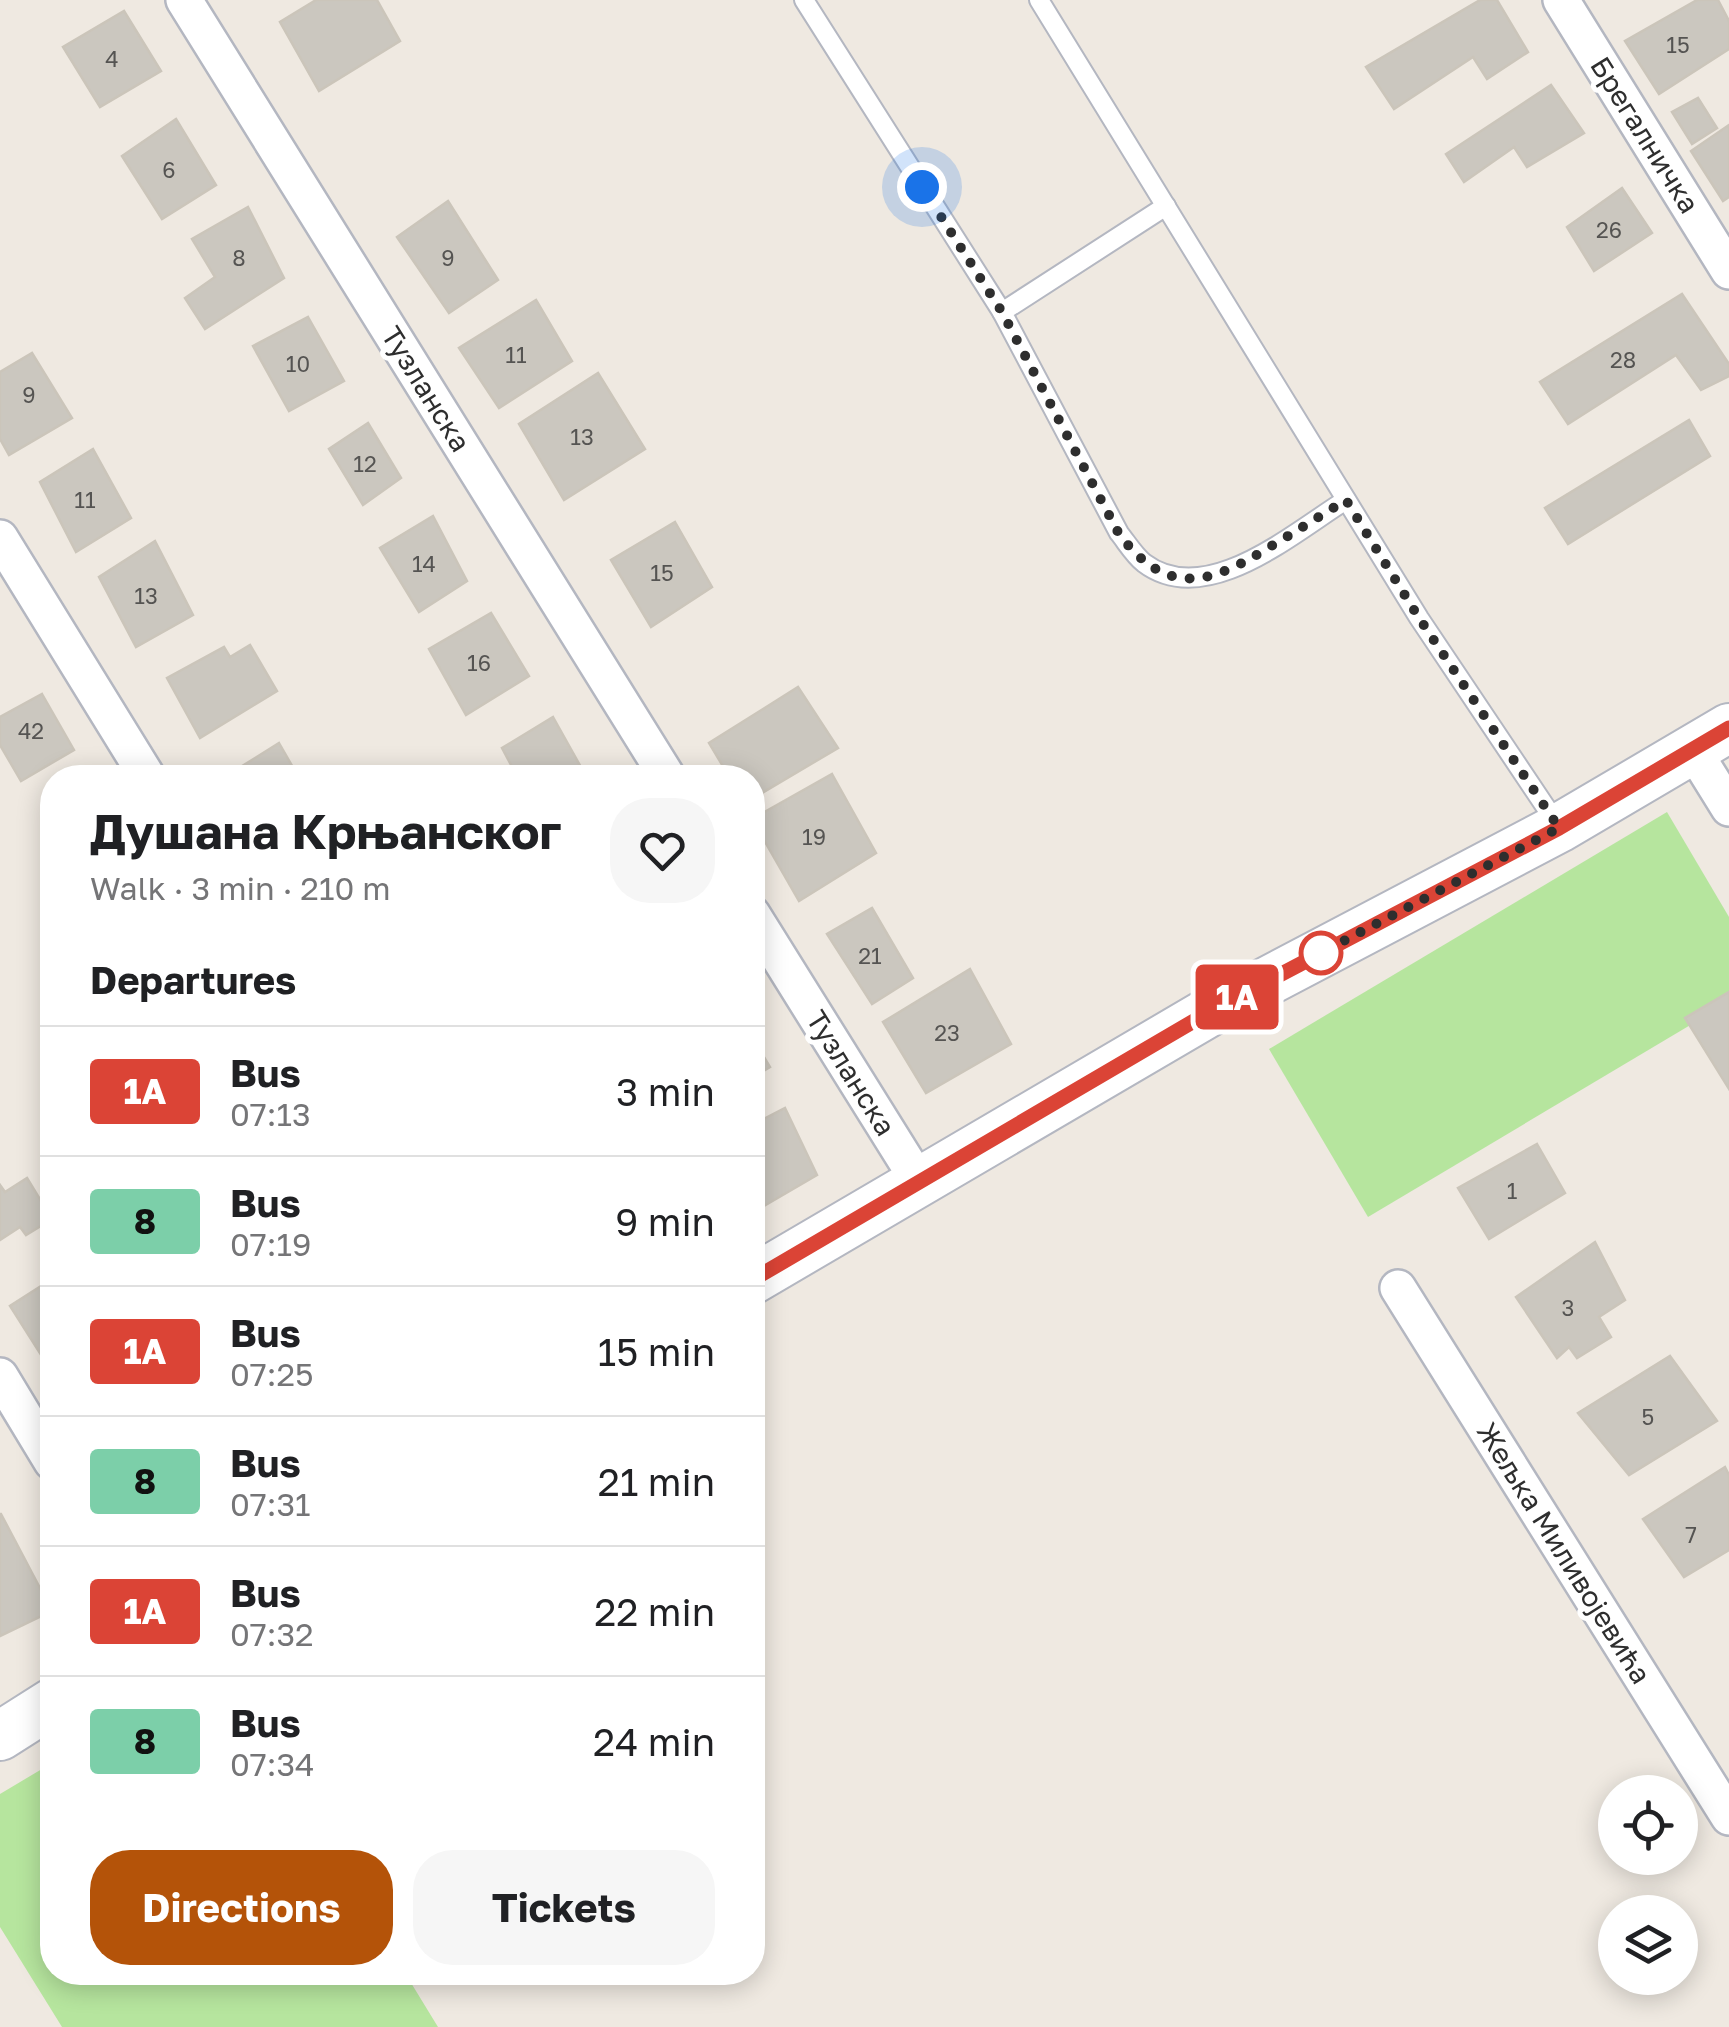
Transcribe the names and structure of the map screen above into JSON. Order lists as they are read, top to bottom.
{
  "streets": {
    "street": ["Брегалничка", "Тузланска", "Жељка Миливојевића"]
  },
  "lines": ["bus line 1A"],
  "house_numbers": [
    "15",
    "4",
    "6",
    "26",
    "8",
    "9",
    "11",
    "28",
    "10",
    "9",
    "13",
    "12",
    "11",
    "14",
    "15",
    "13",
    "16",
    "42",
    "19",
    "21",
    "23",
    "1",
    "3",
    "5",
    "7"
  ],
  "page": {
    "on_map": "1A",
    "heading": [
      ["Душана Крњанског", "Walk · 3 min · 210 m"],
      "Departures"
    ],
    "list": [
      {
        "mark": "1A",
        "name": "Bus",
        "note": "07:13",
        "value": "3 min"
      },
      {
        "mark": "8",
        "name": "Bus",
        "note": "07:19",
        "value": "9 min"
      },
      {
        "mark": "1A",
        "name": "Bus",
        "note": "07:25",
        "value": "15 min"
      },
      {
        "mark": "8",
        "name": "Bus",
        "note": "07:31",
        "value": "21 min"
      },
      {
        "mark": "1A",
        "name": "Bus",
        "note": "07:32",
        "value": "22 min"
      },
      {
        "mark": "8",
        "name": "Bus",
        "note": "07:34",
        "value": "24 min"
      }
    ],
    "buttons": ["Directions", "Tickets"]
  }
}
